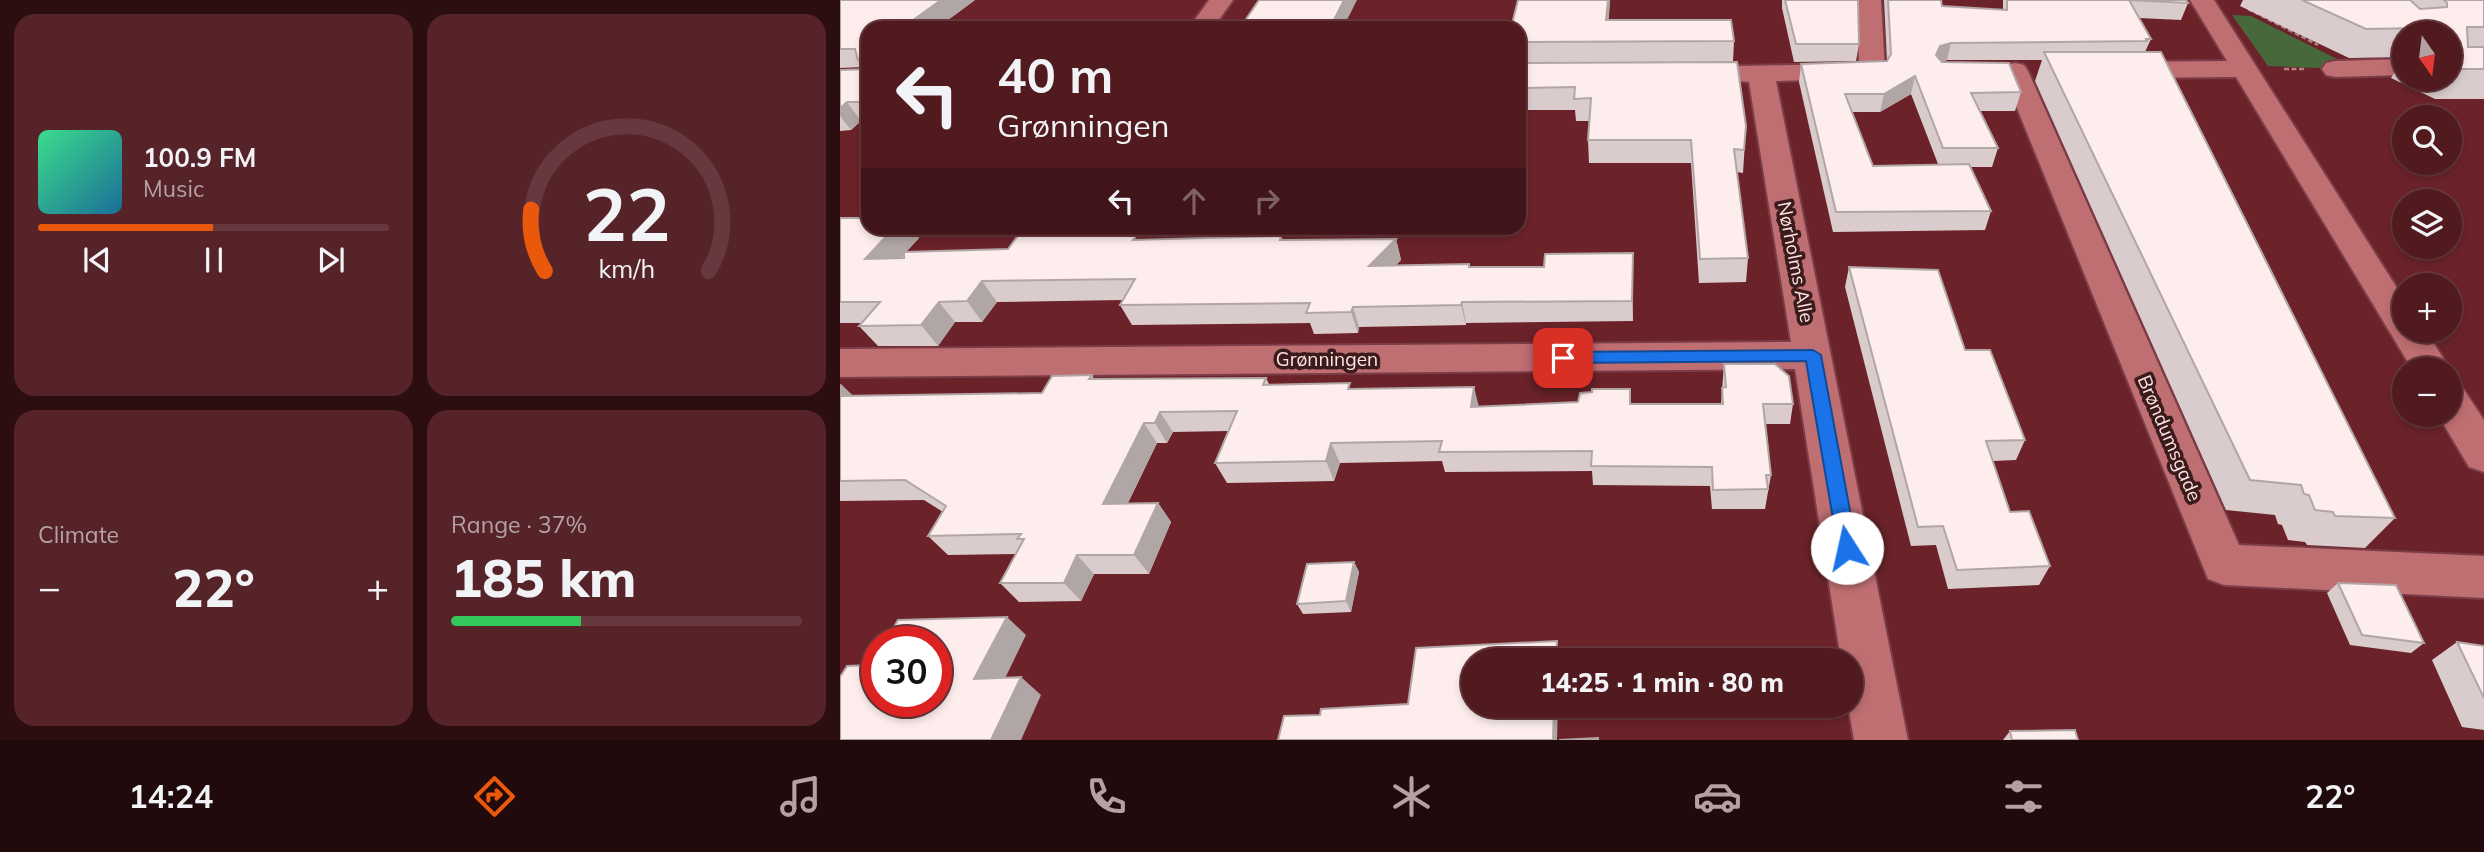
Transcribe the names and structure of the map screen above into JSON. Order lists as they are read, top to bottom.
{
  "streets": {
    "street": ["Nørholms Alle", "Grønningen", "Brøndumsgade"]
  },
  "crossings": [
    ["Nørholms Alle", "Grønningen"]
  ],
  "north": "bottom",
  "page": {
    "map_buttons": ["+", "−"],
    "turn": ["40 m", "Grønningen"],
    "song": ["100.9 FM", "Music"],
    "tile": [
      "Climate",
      ["Range · 37%", "185 km"]
    ],
    "heat": ["−", "22°", "+"],
    "limit": "30",
    "trip": "14:25 · 1 min · 80 m",
    "tabs": ["14:24", "22°"],
    "gauge": ["22", "km/h"]
  }
}
